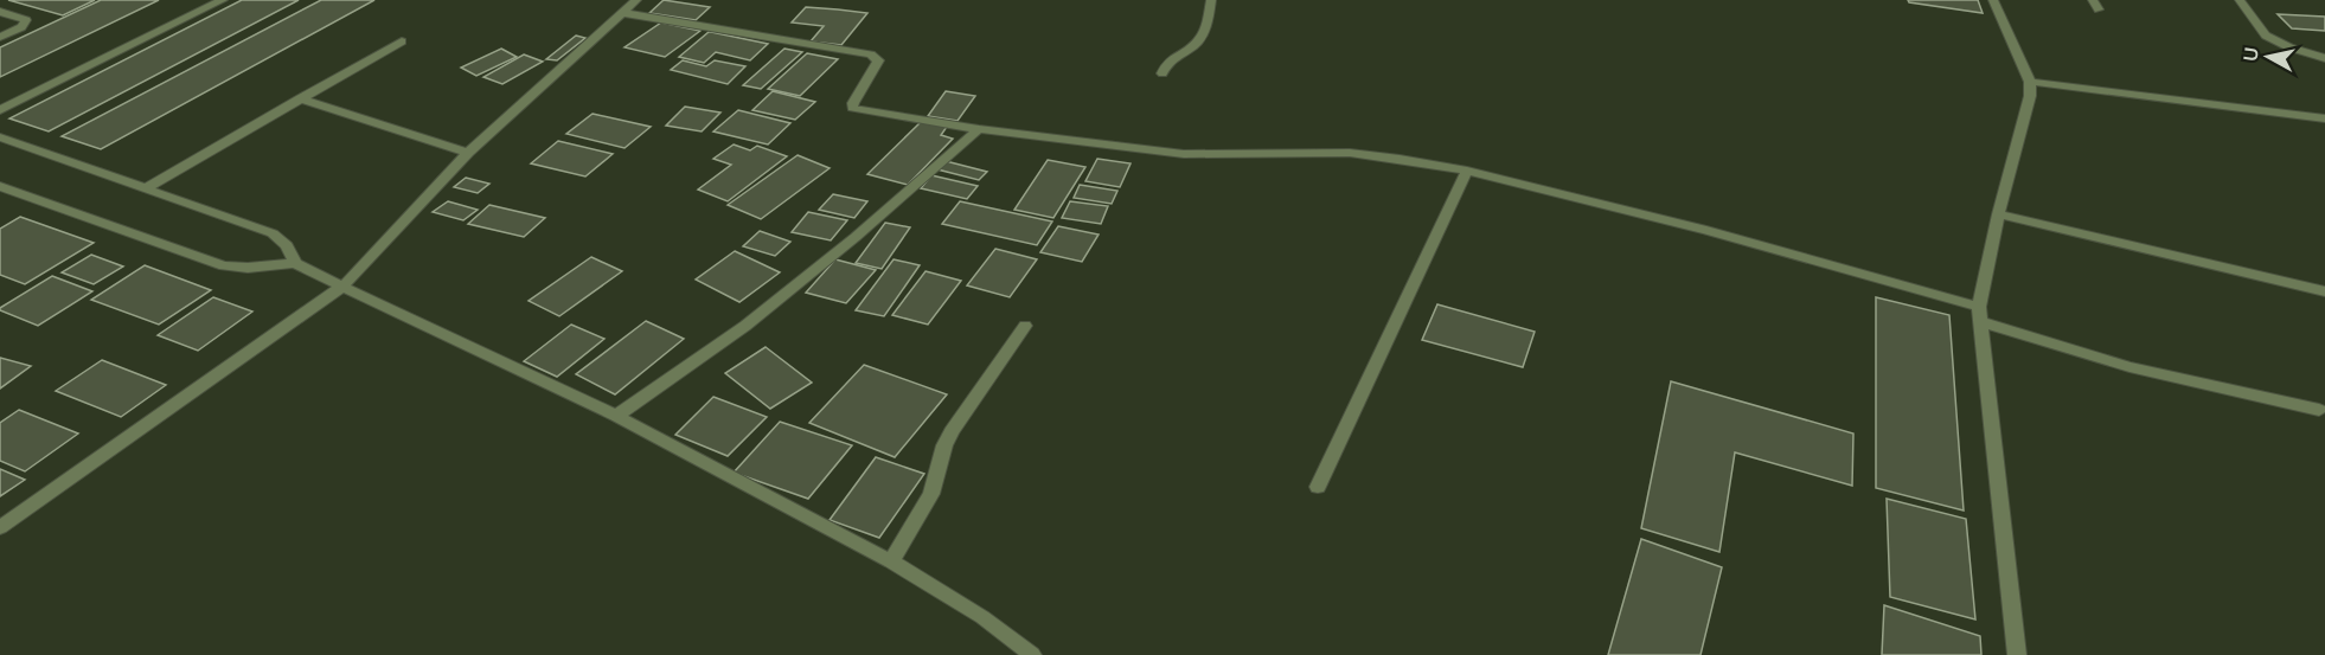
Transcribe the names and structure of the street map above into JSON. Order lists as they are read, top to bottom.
{
  "north": "left"
}
